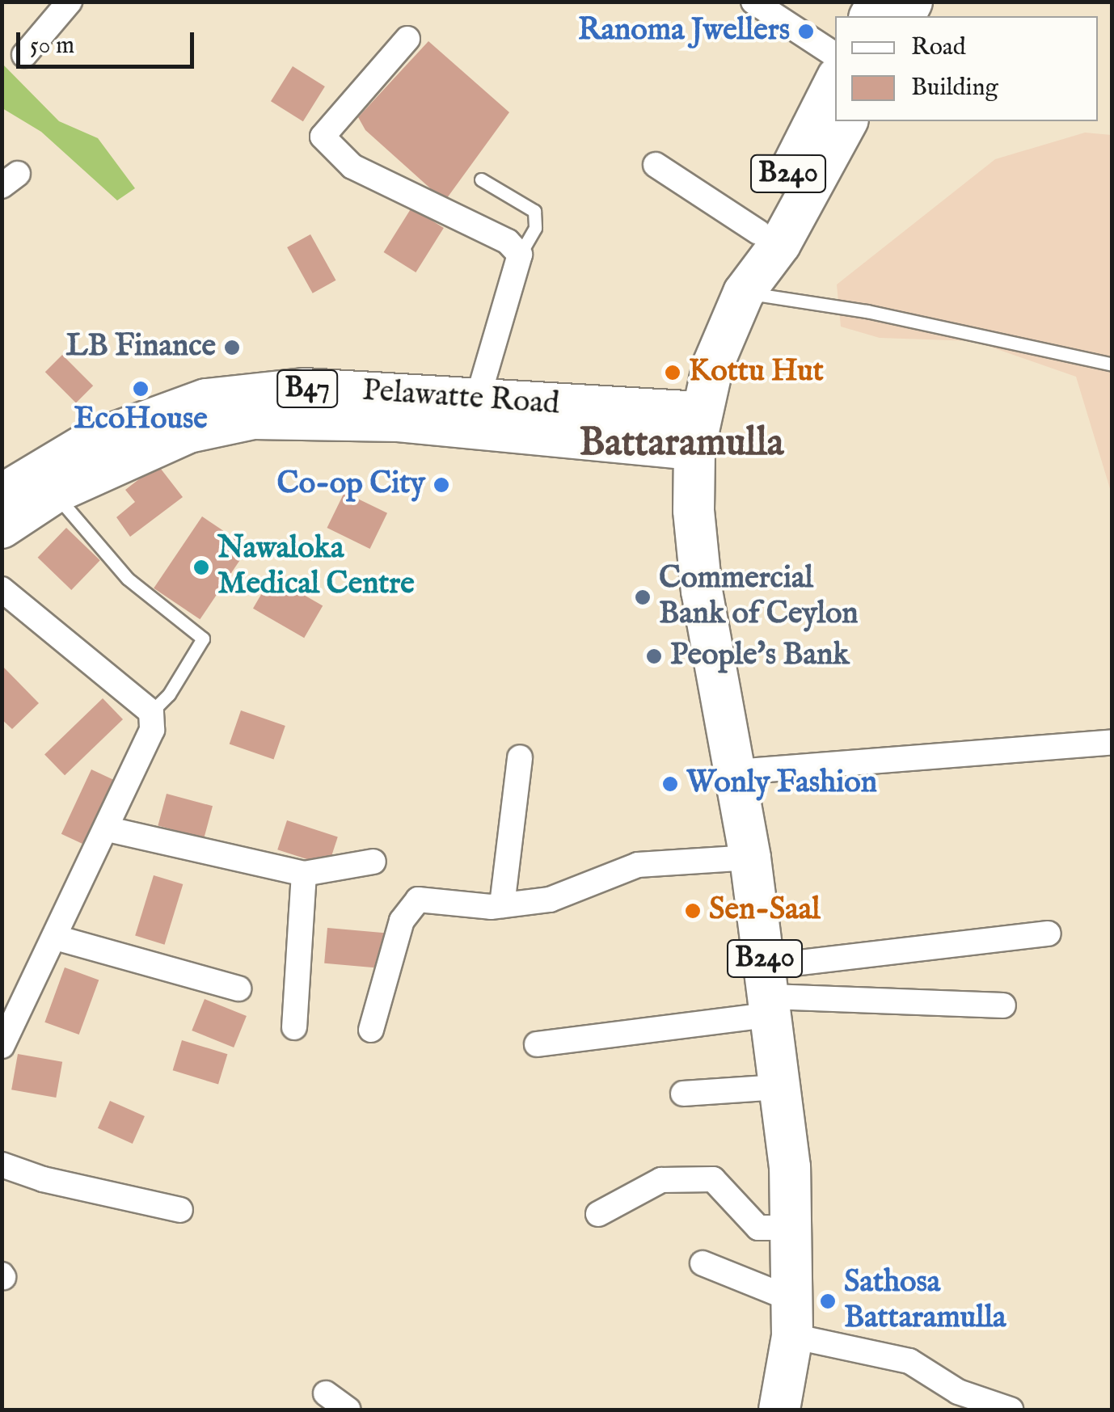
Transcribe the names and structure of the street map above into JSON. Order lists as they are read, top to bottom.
{
  "streets": {
    "main road": ["B240", "B47", "Pelawatte Road"]
  },
  "crossings": [
    ["B240", "B47"],
    ["B240", "Pelawatte Road"],
    ["B47", "Pelawatte Road"]
  ],
  "districts": ["Battaramulla"],
  "places": [
    "Ranoma Jwellers",
    "LB Finance",
    "Kottu Hut",
    "EcoHouse",
    "Co-op City",
    "Nawaloka Medical Centre",
    "Commercial Bank of Ceylon",
    "People's Bank",
    "Wonly Fashion",
    "Sen-Saal",
    "Sathosa Battaramulla"
  ],
  "legend": ["Road", "Building"],
  "scale_bar": "50 m"
}
